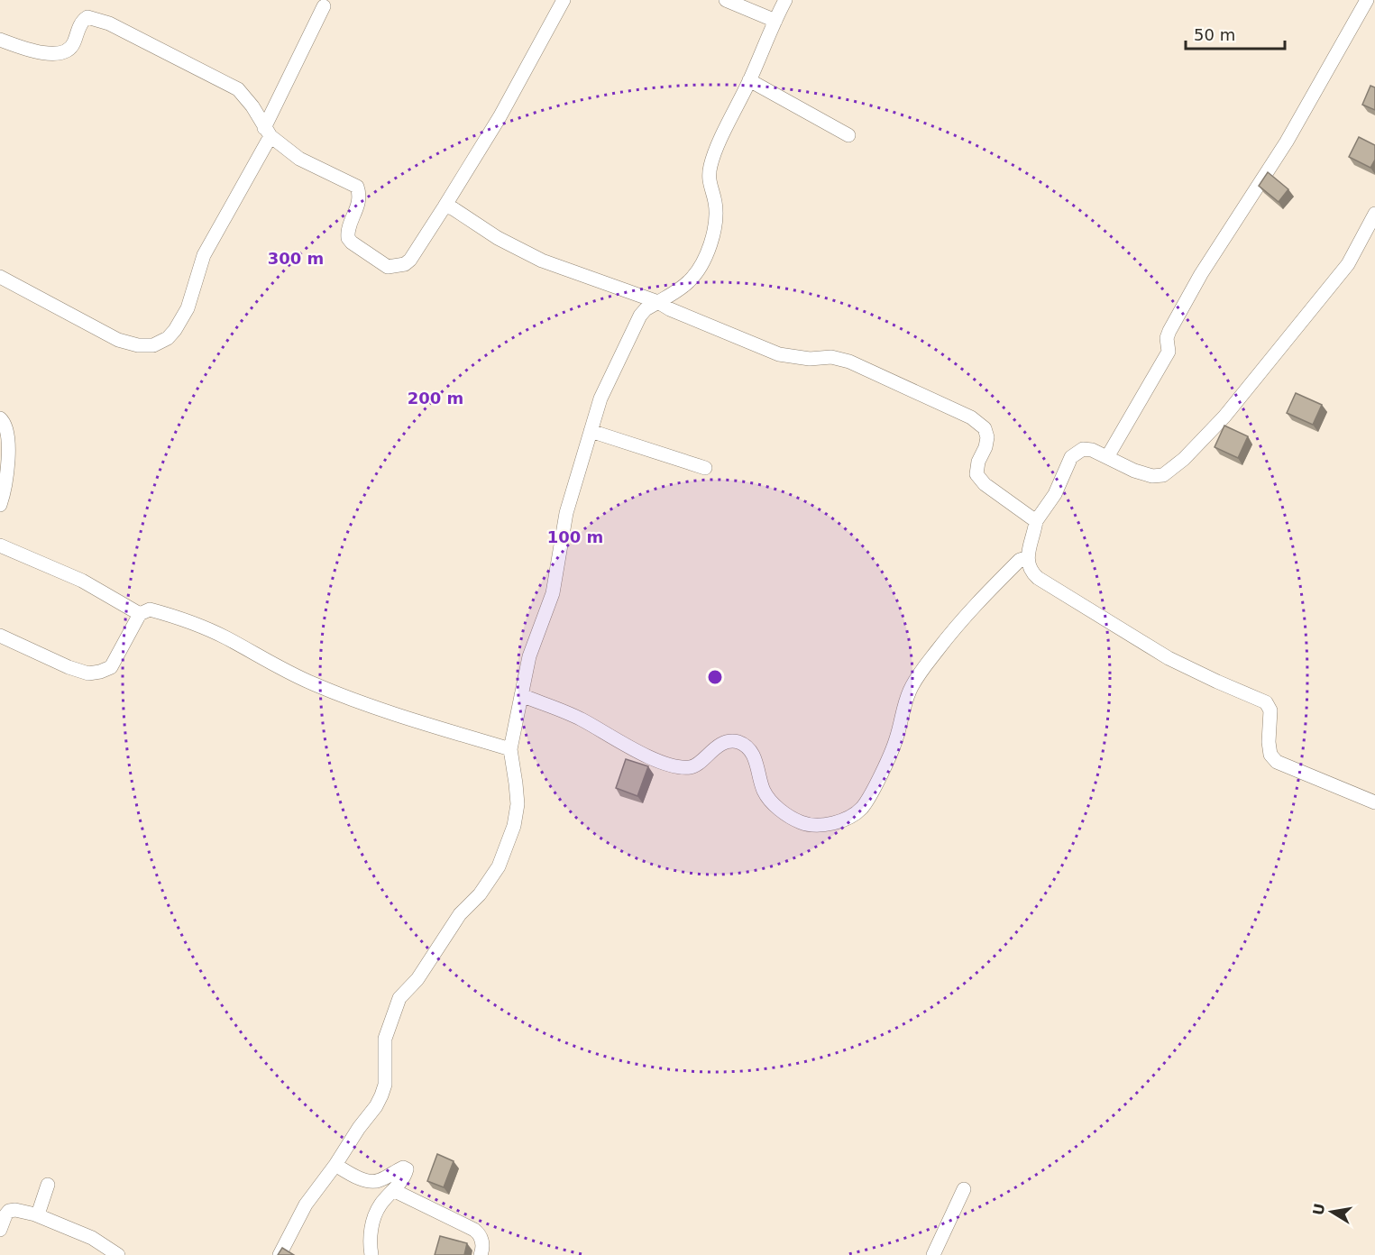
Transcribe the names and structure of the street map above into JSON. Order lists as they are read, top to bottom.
{
  "scale_bar": "50 m",
  "north": "left",
  "rings": ["300 m", "200 m", "100 m"]
}
